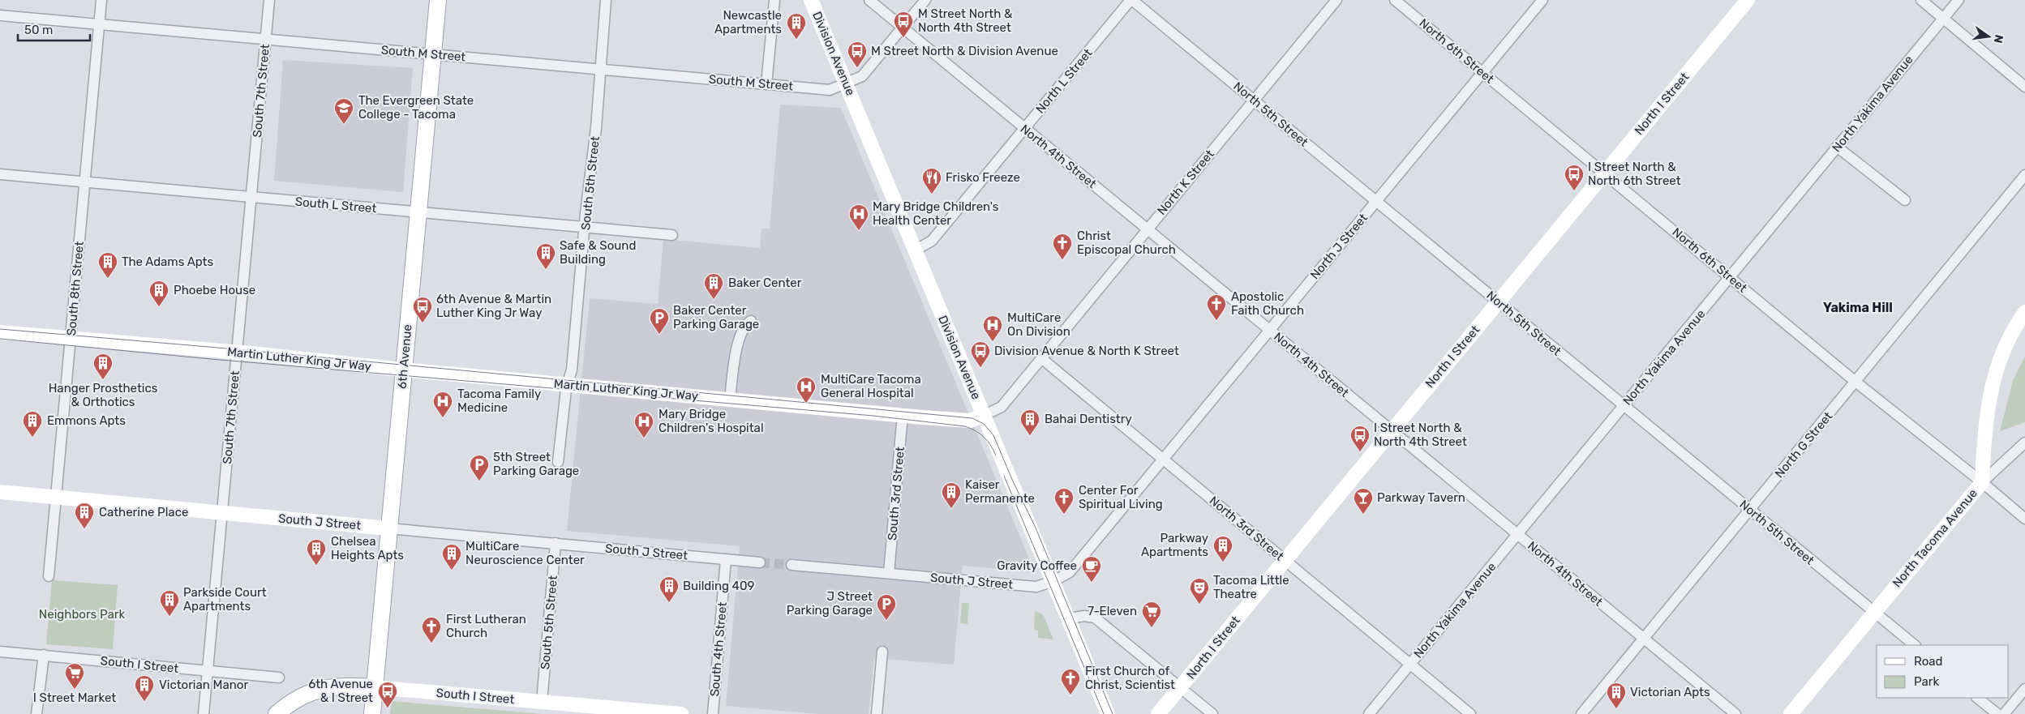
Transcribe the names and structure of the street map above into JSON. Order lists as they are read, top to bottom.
{
  "streets": {
    "main road": [
      "Division Avenue",
      "North I Street",
      "6th Avenue",
      "Martin Luther King Jr Way",
      "South J Street",
      "North Tacoma Avenue",
      "South I Street"
    ],
    "street": [
      "North 6th Street",
      "South M Street",
      "North L Street",
      "South 7th Street",
      "North Yakima Avenue",
      "North 5th Street",
      "North 4th Street",
      "North K Street",
      "South 5th Street",
      "South L Street",
      "North J Street",
      "South 8th Street",
      "North G Street",
      "South 3rd Street",
      "North 3rd Street",
      "South 4th Street"
    ]
  },
  "crossings": [
    ["North 6th Street", "North I Street"],
    ["North 6th Street", "North Yakima Avenue"],
    ["North 6th Street", "North J Street"],
    ["North 6th Street", "North G Street"],
    ["North 6th Street", "North Tacoma Avenue"],
    ["South M Street", "Division Avenue"],
    ["South M Street", "South 7th Street"],
    ["South M Street", "North 4th Street"],
    ["South M Street", "South 5th Street"],
    ["South M Street", "South 8th Street"],
    ["South M Street", "6th Avenue"],
    ["Division Avenue", "North L Street"],
    ["Division Avenue", "North K Street"],
    ["Division Avenue", "North J Street"],
    ["Division Avenue", "Martin Luther King Jr Way"],
    ["Division Avenue", "South J Street"],
    ["North L Street", "North 5th Street"],
    ["North L Street", "North 4th Street"],
    ["South 7th Street", "South L Street"],
    ["South 7th Street", "Martin Luther King Jr Way"],
    ["South 7th Street", "South J Street"],
    ["South 7th Street", "South I Street"],
    ["North I Street", "North 5th Street"],
    ["North I Street", "North 4th Street"],
    ["North I Street", "North 3rd Street"],
    ["North Yakima Avenue", "North 5th Street"],
    ["North Yakima Avenue", "North 4th Street"],
    ["North Yakima Avenue", "North 3rd Street"],
    ["North 5th Street", "North K Street"],
    ["North 5th Street", "North J Street"],
    ["North 5th Street", "North G Street"],
    ["North 5th Street", "North Tacoma Avenue"],
    ["North 4th Street", "North K Street"],
    ["North 4th Street", "North J Street"],
    ["North 4th Street", "North G Street"],
    ["North K Street", "Martin Luther King Jr Way"],
    ["North K Street", "North 3rd Street"],
    ["South 5th Street", "South L Street"],
    ["South 5th Street", "Martin Luther King Jr Way"],
    ["South 5th Street", "South J Street"],
    ["South 5th Street", "South I Street"],
    ["South L Street", "South 8th Street"],
    ["South L Street", "6th Avenue"],
    ["North J Street", "South J Street"],
    ["North J Street", "North 3rd Street"],
    ["South 8th Street", "Martin Luther King Jr Way"],
    ["South 8th Street", "South J Street"],
    ["6th Avenue", "Martin Luther King Jr Way"],
    ["6th Avenue", "South J Street"],
    ["6th Avenue", "South I Street"],
    ["Martin Luther King Jr Way", "South 3rd Street"],
    ["South 3rd Street", "South J Street"],
    ["South J Street", "South 4th Street"]
  ],
  "districts": ["Yakima Hill"],
  "parks": ["Neighbors Park"],
  "places": {
    "bus stop": [
      "M Street North & North 4th Street",
      "M Street North & Division Avenue",
      "I Street North & North 6th Street",
      "6th Avenue & Martin Luther King Jr Way",
      "Division Avenue & North K Street",
      "I Street North & North 4th Street",
      "6th Avenue & I Street"
    ],
    "building": [
      "Newcastle Apartments",
      "Safe & Sound Building",
      "The Adams Apts",
      "Baker Center",
      "Phoebe House",
      "Hanger Prosthetics & Orthotics",
      "Bahai Dentistry",
      "Emmons Apts",
      "Kaiser Permanente",
      "Catherine Place",
      "Parkway Apartments",
      "Chelsea Heights Apts",
      "MultiCare Neuroscience Center",
      "Building 409",
      "Parkside Court Apartments",
      "Victorian Manor",
      "Victorian Apts"
    ],
    "school or university": ["The Evergreen State College - Tacoma"],
    "restaurant": ["Frisko Freeze"],
    "hospital": [
      "Mary Bridge Children's Health Center",
      "MultiCare On Division",
      "MultiCare Tacoma General Hospital",
      "Tacoma Family Medicine",
      "Mary Bridge Children's Hospital"
    ],
    "church": [
      "Christ Episcopal Church",
      "Apostolic Faith Church",
      "Center For Spiritual Living",
      "First Lutheran Church",
      "First Church of Christ, Scientist"
    ],
    "parking": ["Baker Center Parking Garage", "5th Street Parking Garage", "J Street Parking Garage"],
    "bar": ["Parkway Tavern"],
    "cafe": ["Gravity Coffee"],
    "theatre": ["Tacoma Little Theatre"],
    "supermarket": ["7-Eleven", "I Street Market"]
  },
  "legend": ["Road", "Park"],
  "scale_bar": "50 m",
  "north": "right"
}
